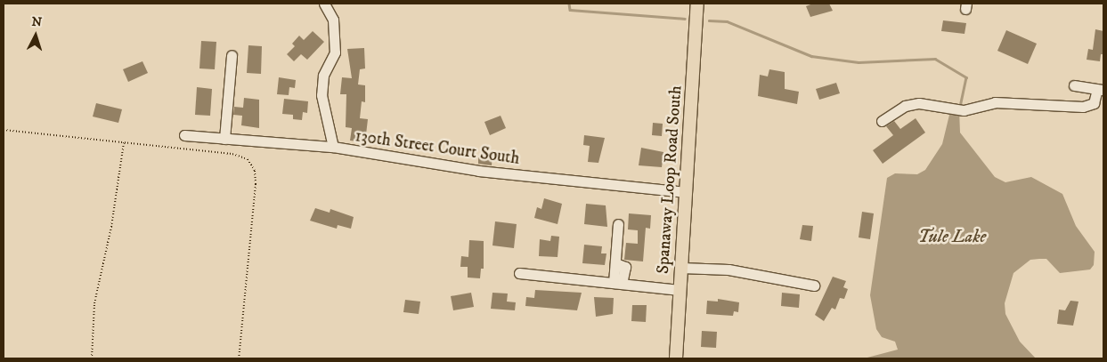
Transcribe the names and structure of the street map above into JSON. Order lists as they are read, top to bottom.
{
  "streets": {
    "main road": ["Spanaway Loop Road South"],
    "street": ["130th Street Court South"]
  },
  "crossings": [
    ["130th Street Court South", "Spanaway Loop Road South"]
  ],
  "water": ["Tule Lake"],
  "north": "top"
}
